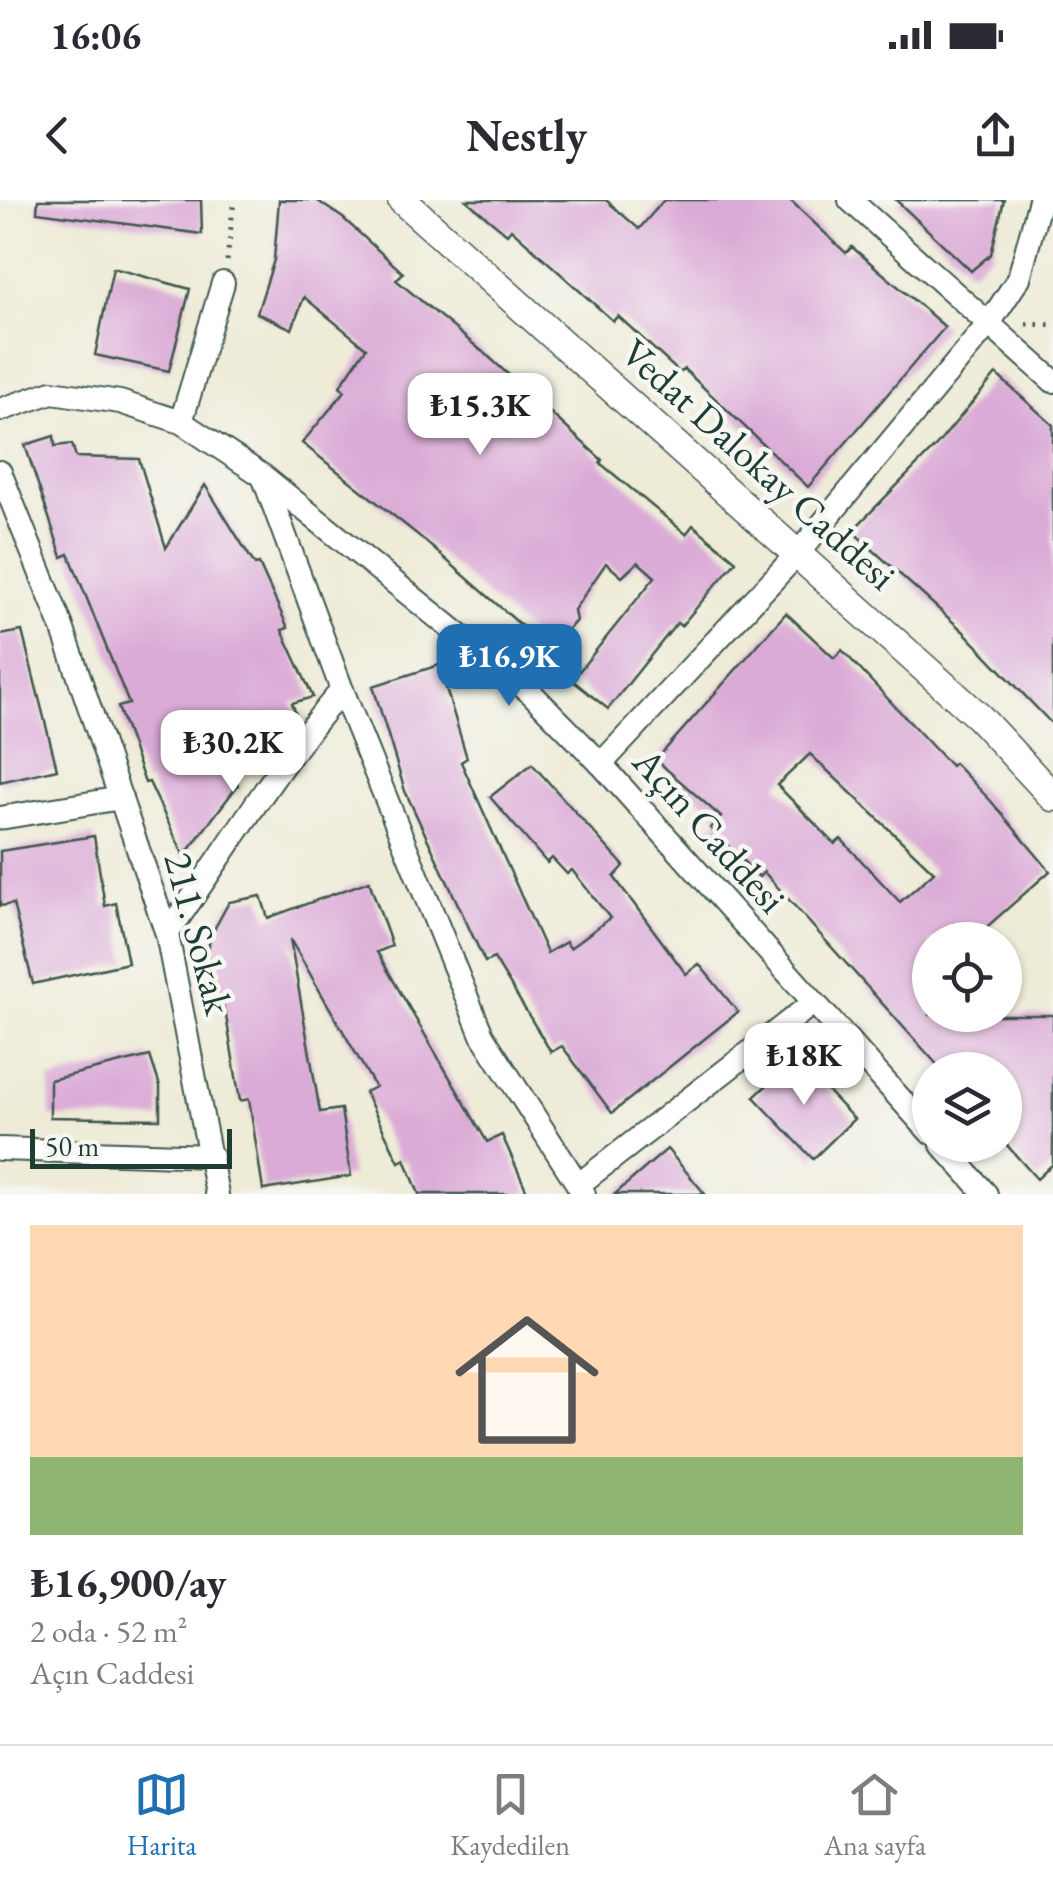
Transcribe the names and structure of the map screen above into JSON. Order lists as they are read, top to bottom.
{
  "streets": {
    "street": ["Vedat Dalokay Caddesi", "Açın Caddesi", "211. Sokak"]
  },
  "scale_bar": "50 m",
  "page": {
    "status": "16:06",
    "header": "Nestly",
    "price": [
      "₺15.3K",
      "₺16.9K",
      "₺30.2K",
      "₺18K"
    ],
    "scale": "50 m",
    "list": [
      {
        "name": "₺16,900/ay",
        "note": "2 oda · 52 m² · Açın Caddesi"
      }
    ],
    "tabs": ["Harita", "Kaydedilen", "Ana sayfa"]
  }
}
